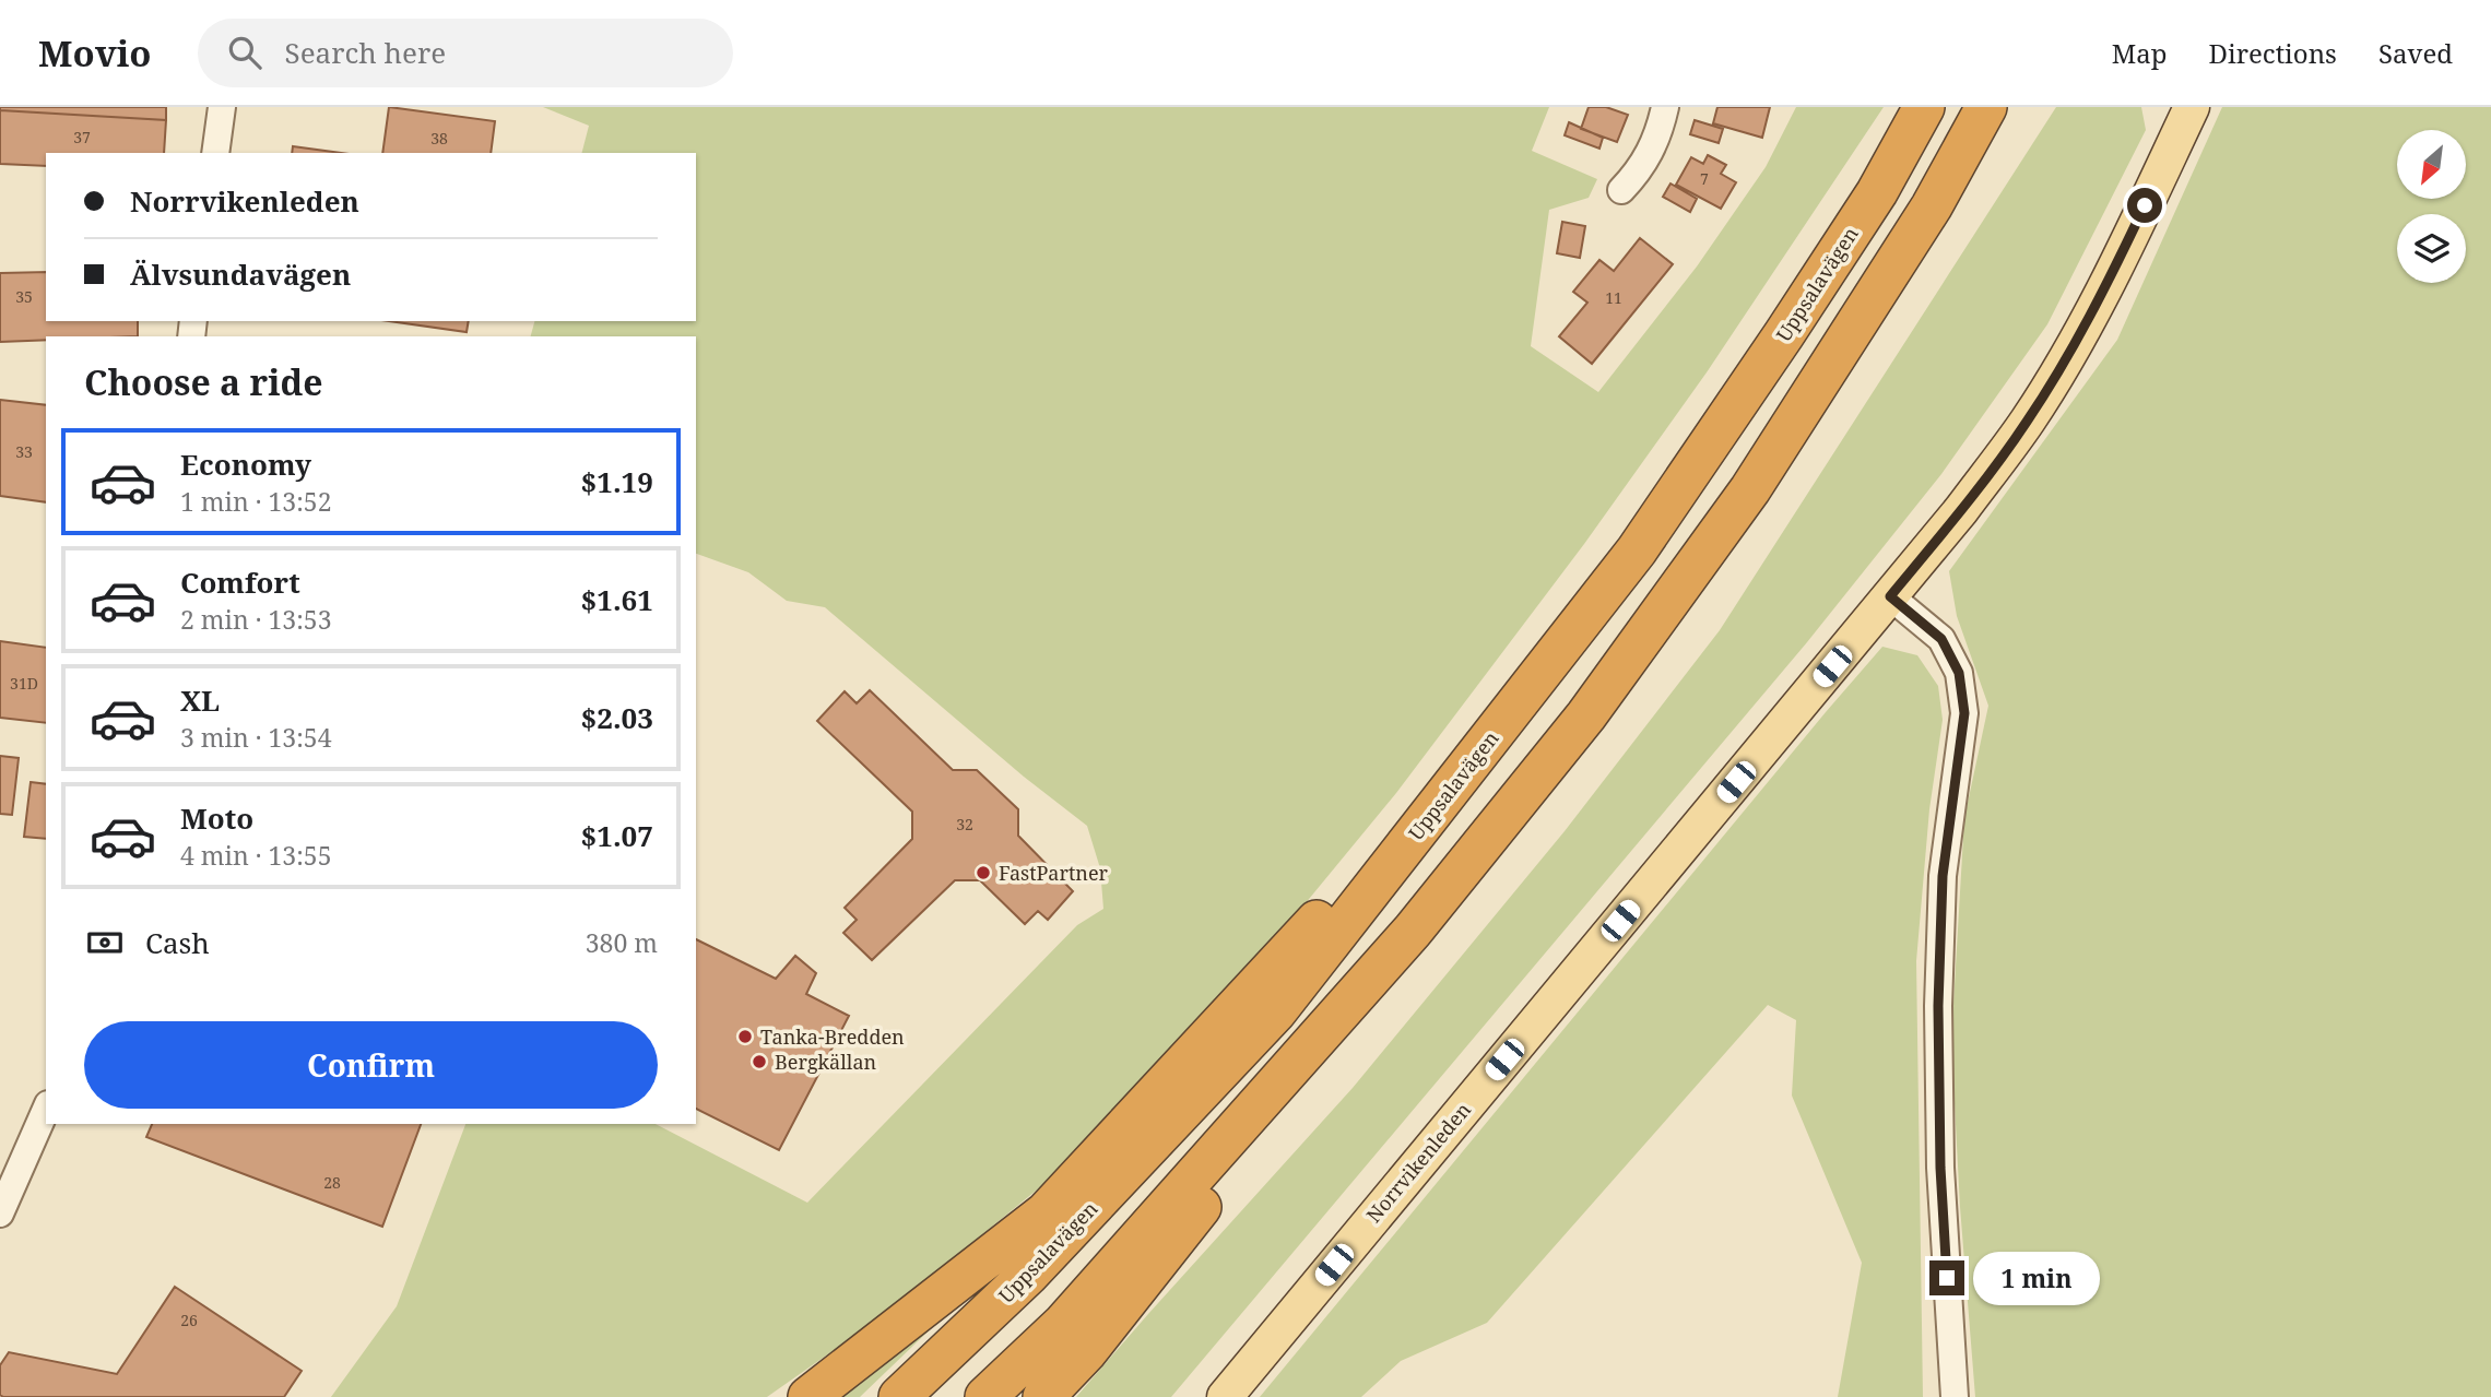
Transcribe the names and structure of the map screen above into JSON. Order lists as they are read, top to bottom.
{
  "streets": {
    "highway": ["Uppsalavägen"],
    "main road": ["Norrvikenleden"]
  },
  "places": ["FastPartner", "Tanka-Bredden", "Bergkällan"],
  "house_numbers": [
    "37",
    "38",
    "7",
    "35",
    "11",
    "33",
    "31D",
    "32",
    "28",
    "26"
  ],
  "north": "bottom left",
  "page": {
    "header": "Movio",
    "search": "Search here",
    "nav": ["Map", "Directions", "Saved"],
    "banner": ["Norrvikenleden", "Älvsundavägen"],
    "heading": "Choose a ride",
    "list": [
      {
        "name": "Economy",
        "note": "1 min · 13:52",
        "value": "$1.19"
      },
      {
        "name": "Comfort",
        "note": "2 min · 13:53",
        "value": "$1.61"
      },
      {
        "name": "XL",
        "note": "3 min · 13:54",
        "value": "$2.03"
      },
      {
        "name": "Moto",
        "note": "4 min · 13:55",
        "value": "$1.07"
      }
    ],
    "pay": ["Cash", "380 m"],
    "buttons": "Confirm",
    "bubble": "1 min"
  }
}
